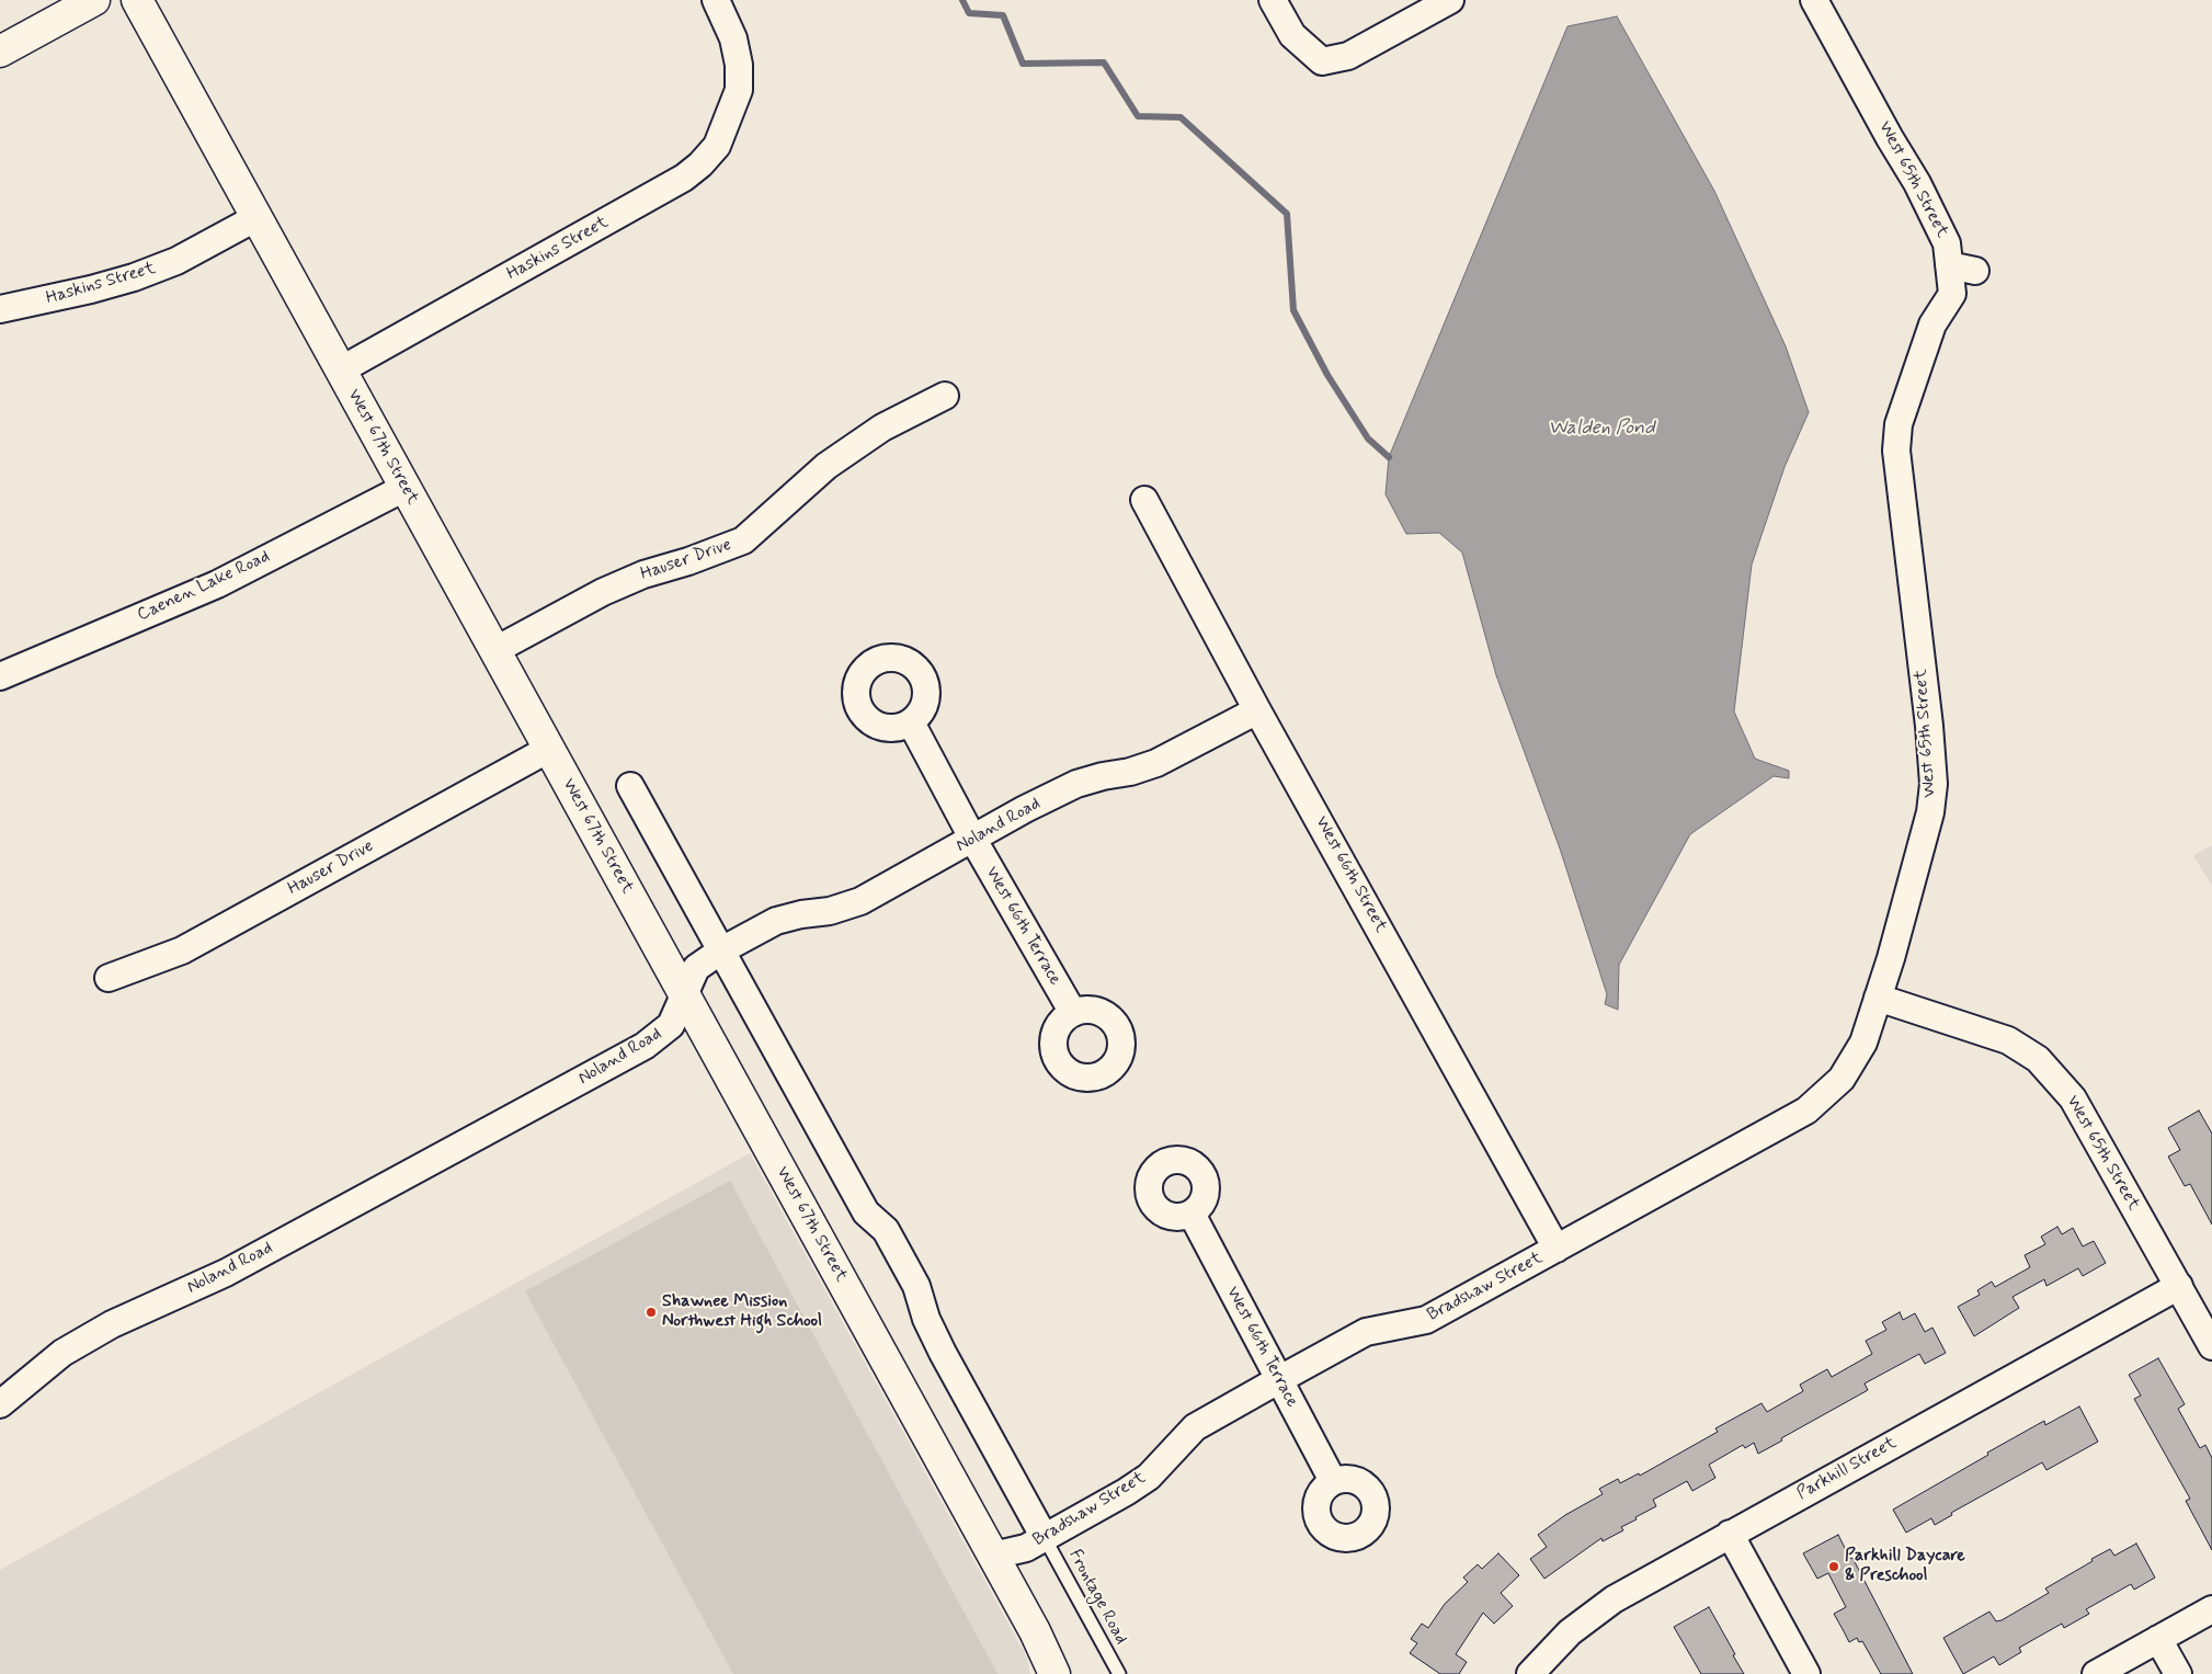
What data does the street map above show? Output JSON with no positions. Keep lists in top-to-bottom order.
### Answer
{
  "streets": {
    "street": [
      "West 65th Street",
      "Haskins Street",
      "West 67th Street",
      "Hauser Drive",
      "Caenen Lake Road",
      "Noland Road",
      "West 66th Street",
      "West 66th Terrace",
      "Bradshaw Street",
      "Parkhill Street"
    ],
    "lane": ["Frontage Road"]
  },
  "crossings": [
    ["West 65th Street", "Bradshaw Street"],
    ["West 65th Street", "Parkhill Street"],
    ["Haskins Street", "West 67th Street"],
    ["West 67th Street", "Hauser Drive"],
    ["West 67th Street", "Caenen Lake Road"],
    ["West 67th Street", "Noland Road"],
    ["West 67th Street", "Bradshaw Street"],
    ["Noland Road", "West 66th Street"],
    ["Noland Road", "West 66th Terrace"],
    ["West 66th Street", "Bradshaw Street"],
    ["West 66th Terrace", "Bradshaw Street"],
    ["Bradshaw Street", "Frontage Road"]
  ],
  "water": ["Walden Pond"],
  "places": ["Shawnee Mission Northwest High School", "Parkhill Daycare & Preschool"]
}
